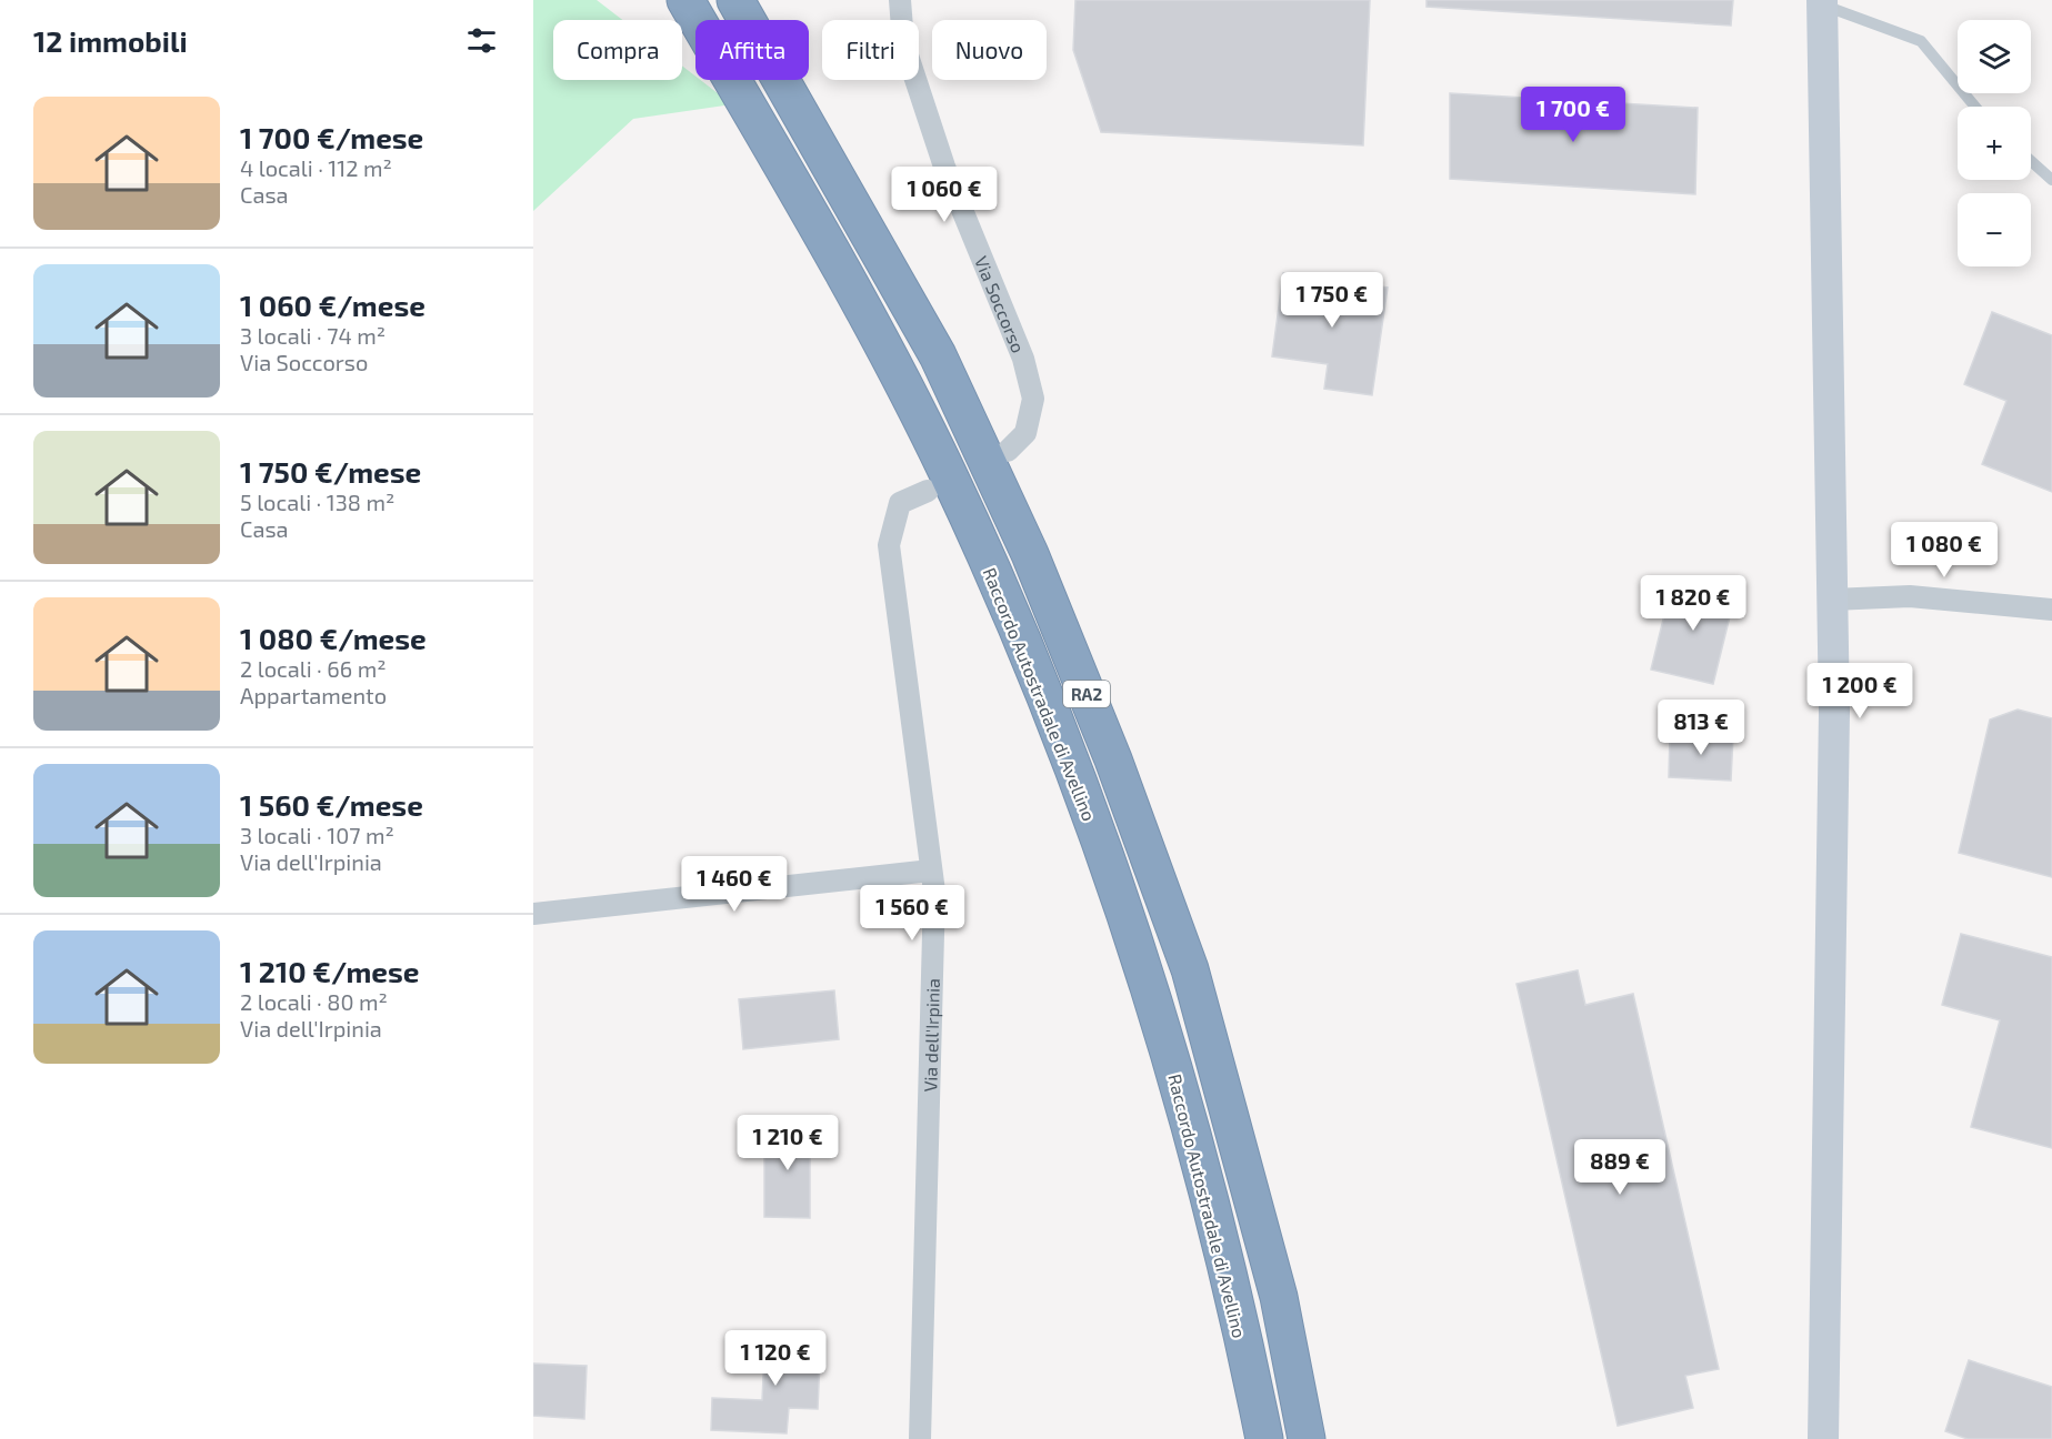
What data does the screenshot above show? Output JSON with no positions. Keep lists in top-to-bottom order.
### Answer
{
  "streets": {
    "highway": ["Raccordo Autostradale di Avellino", "RA2"],
    "street": ["Via Soccorso", "Via dell'Irpinia"]
  },
  "page": {
    "heading": "12 immobili",
    "map_buttons": ["+", "−"],
    "chip": [
      "Compra",
      "Affitta",
      "Filtri",
      "Nuovo"
    ],
    "list": [
      {
        "name": "1 700 €/mese",
        "note": "4 locali · 112 m² · Casa"
      },
      {
        "name": "1 060 €/mese",
        "note": "3 locali · 74 m² · Via Soccorso"
      },
      {
        "name": "1 750 €/mese",
        "note": "5 locali · 138 m² · Casa"
      },
      {
        "name": "1 080 €/mese",
        "note": "2 locali · 66 m² · Appartamento"
      },
      {
        "name": "1 560 €/mese",
        "note": "3 locali · 107 m² · Via dell'Irpinia"
      },
      {
        "name": "1 210 €/mese",
        "note": "2 locali · 80 m² · Via dell'Irpinia"
      }
    ],
    "price": [
      "1 700 €",
      "1 060 €",
      "1 750 €",
      "1 080 €",
      "1 820 €",
      "1 200 €",
      "813 €",
      "1 460 €",
      "1 560 €",
      "1 210 €",
      "889 €",
      "1 120 €"
    ]
  }
}
